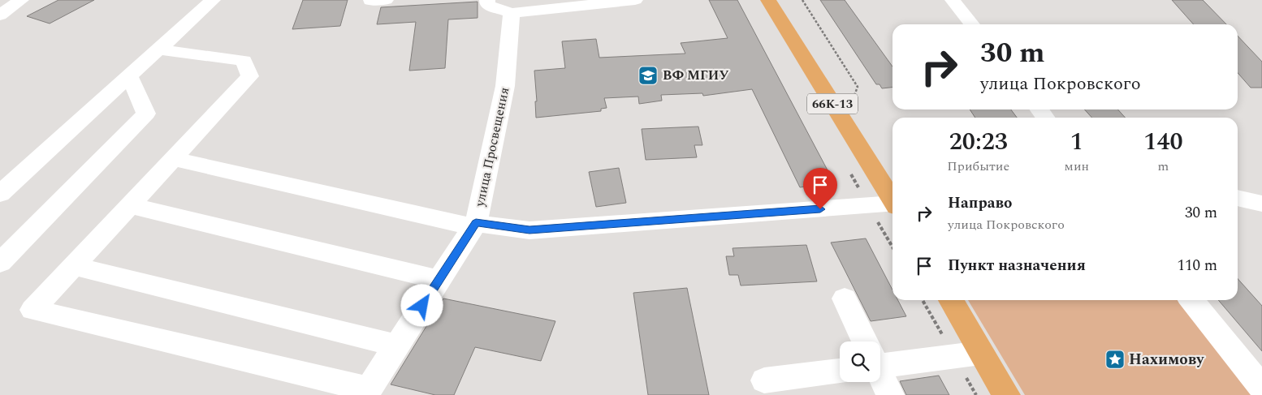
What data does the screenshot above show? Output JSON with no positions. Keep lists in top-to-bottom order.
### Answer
{
  "streets": {
    "main road": ["66К-13"],
    "street": ["улица Просвещения"]
  },
  "places": {
    "school or university": ["ВФ МГИУ"],
    "place": ["Нахимову"]
  },
  "page": {
    "turn": ["30 m", "улица Покровского"],
    "eta": [
      "20:23",
      "Прибытие",
      "1",
      "мин",
      "140",
      "m"
    ],
    "list": [
      {
        "name": "Направо",
        "note": "улица Покровского",
        "value": "30 m"
      },
      {
        "name": "Пункт назначения",
        "value": "110 m"
      }
    ]
  }
}
